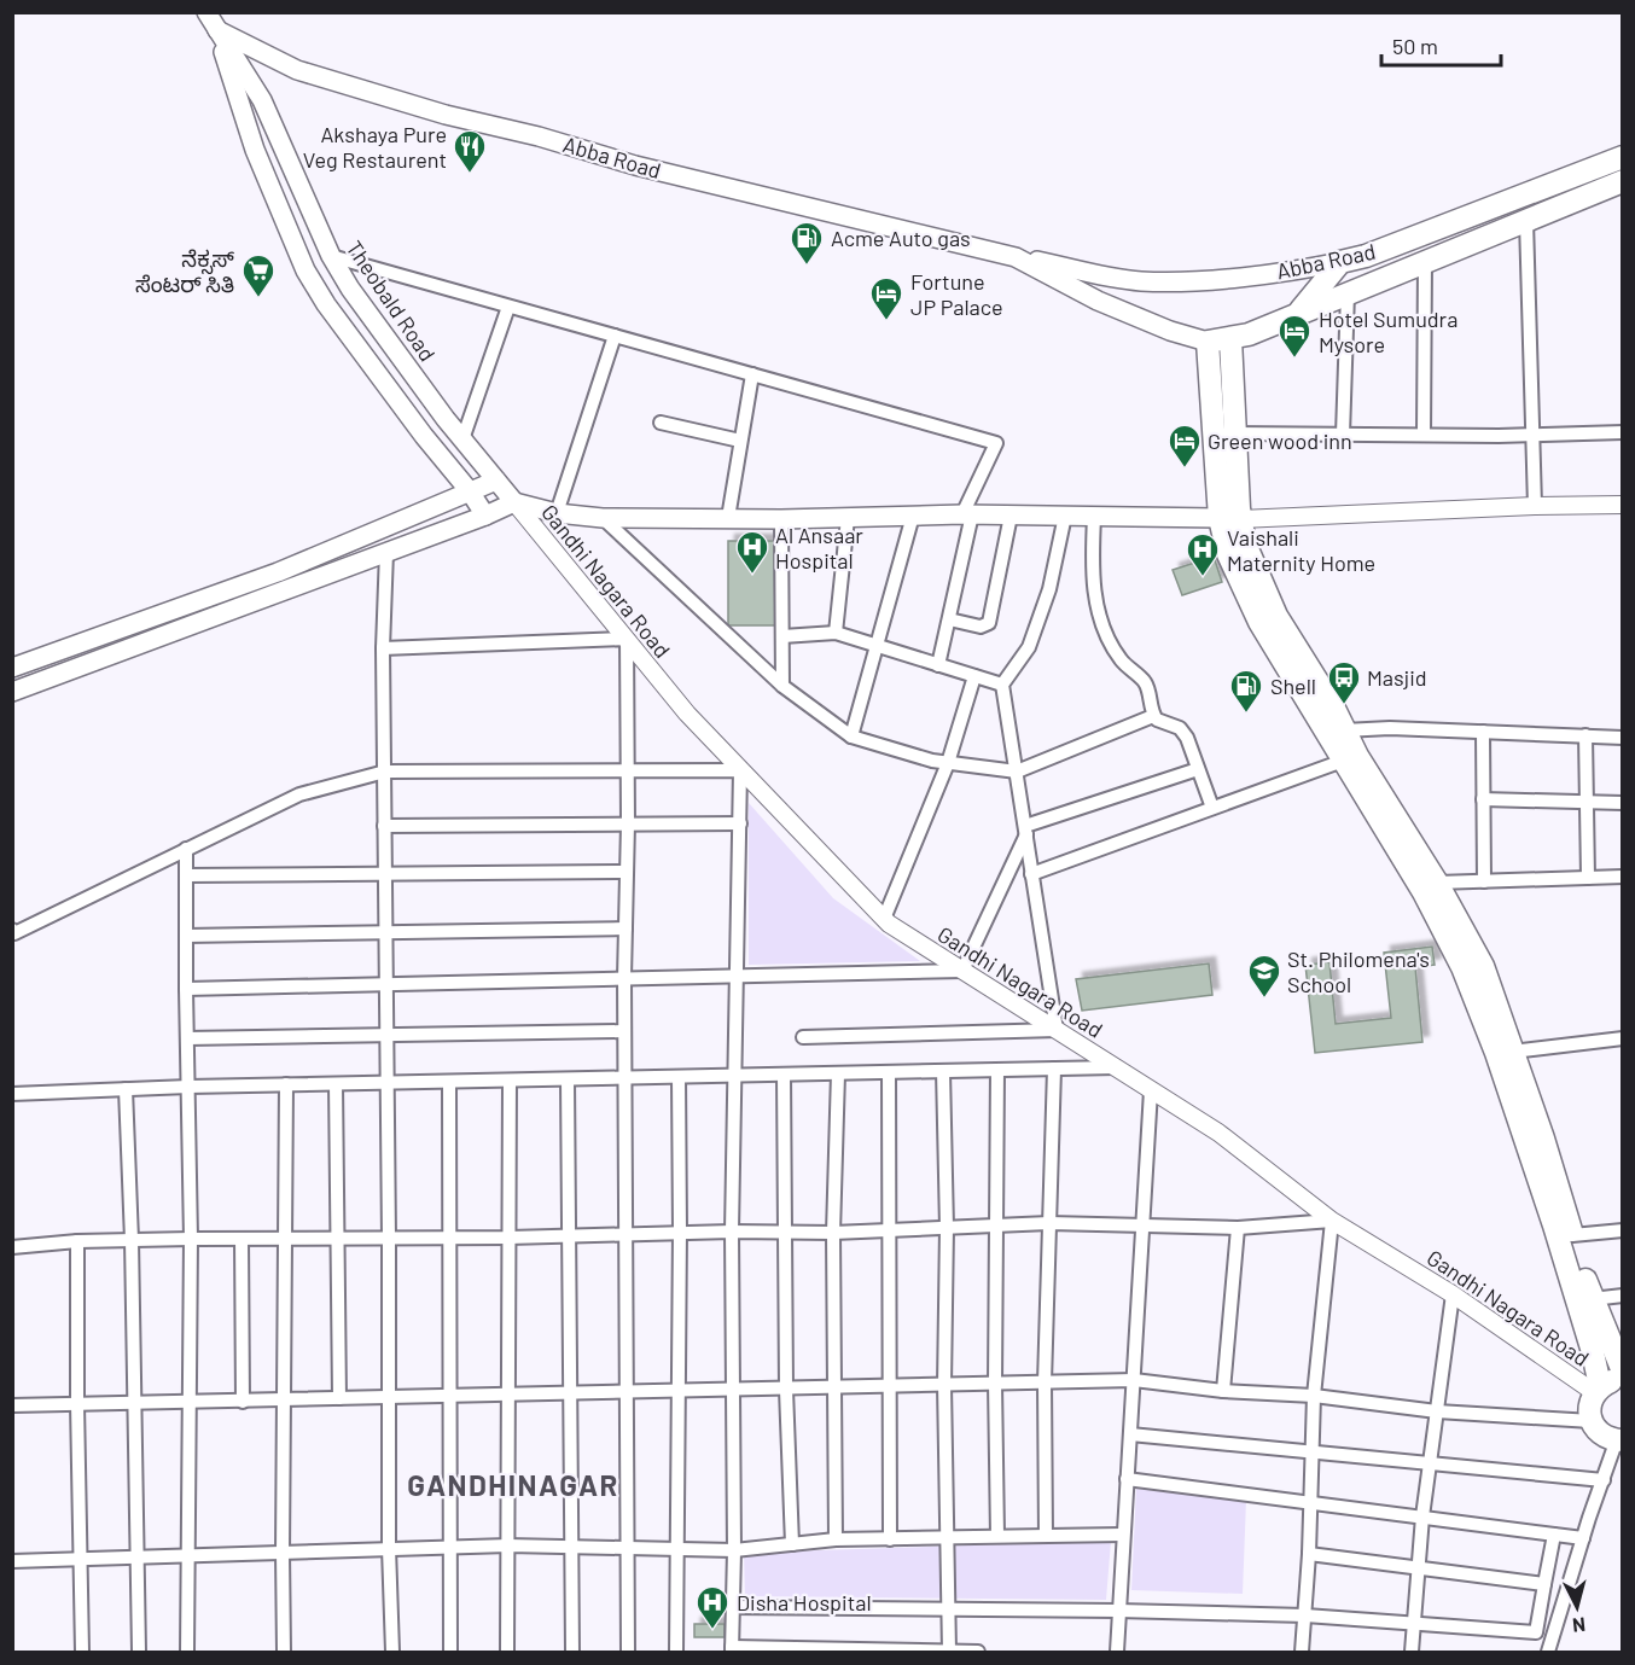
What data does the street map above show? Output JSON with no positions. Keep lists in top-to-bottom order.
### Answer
{
  "streets": {
    "main road": ["Abba Road", "Theobald Road"],
    "street": ["Gandhi Nagara Road"]
  },
  "crossings": [
    ["Abba Road", "Theobald Road"],
    ["Theobald Road", "Gandhi Nagara Road"]
  ],
  "districts": ["GANDHINAGAR"],
  "places": {
    "restaurant": ["Akshaya Pure Veg Restaurent"],
    "fuel station": ["Acme Auto gas", "Shell"],
    "supermarket": ["ನೆಕ್ಸಸ್ ಸೆಂಟರ್ ಸಿತಿ"],
    "hotel": ["Fortune JP Palace", "Hotel Sumudra Mysore", "Green wood inn"],
    "hospital": ["Al Ansaar Hospital", "Vaishali Maternity Home", "Disha Hospital"],
    "bus stop": ["Masjid"],
    "school or university": ["St. Philomena's School"]
  },
  "scale_bar": "50 m",
  "north": "bottom"
}
